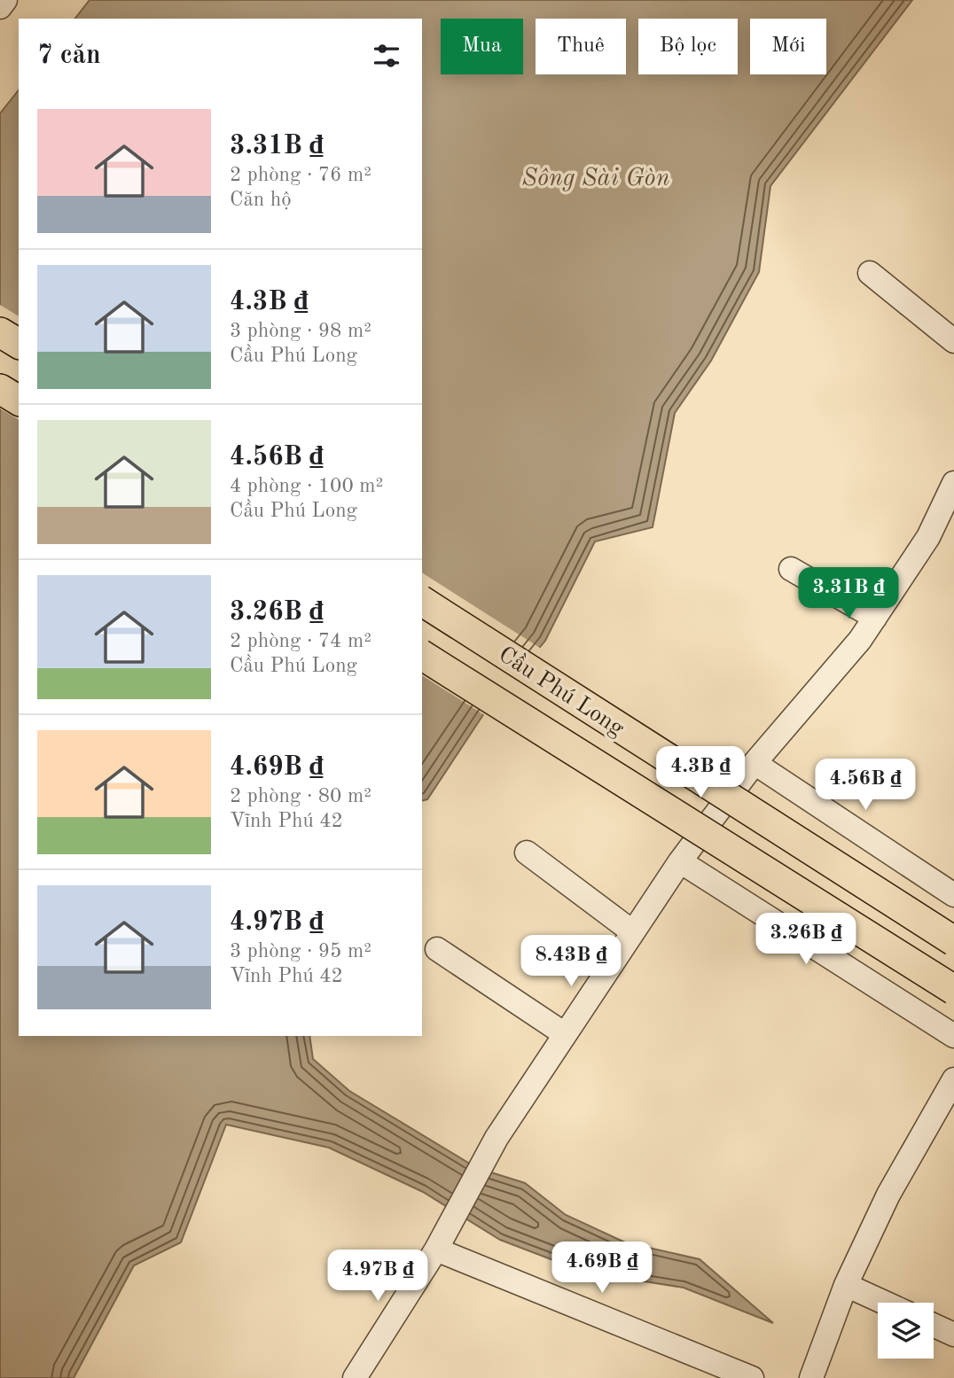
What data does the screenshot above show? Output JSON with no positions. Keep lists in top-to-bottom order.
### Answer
{
  "streets": {
    "main road": ["Cầu Phú Long"]
  },
  "water": ["Sông Sài Gòn"],
  "page": {
    "chip": [
      "Mua",
      "Thuê",
      "Bộ lọc",
      "Mới"
    ],
    "heading": "7 căn",
    "list": [
      {
        "name": "3.31B ₫",
        "note": "2 phòng · 76 m² · Căn hộ"
      },
      {
        "name": "4.3B ₫",
        "note": "3 phòng · 98 m² · Cầu Phú Long"
      },
      {
        "name": "4.56B ₫",
        "note": "4 phòng · 100 m² · Cầu Phú Long"
      },
      {
        "name": "3.26B ₫",
        "note": "2 phòng · 74 m² · Cầu Phú Long"
      },
      {
        "name": "4.69B ₫",
        "note": "2 phòng · 80 m² · Vĩnh Phú 42"
      },
      {
        "name": "4.97B ₫",
        "note": "3 phòng · 95 m² · Vĩnh Phú 42"
      }
    ],
    "price": [
      "3.31B ₫",
      "4.3B ₫",
      "4.56B ₫",
      "3.26B ₫",
      "8.43B ₫",
      "4.69B ₫",
      "4.97B ₫"
    ]
  }
}
